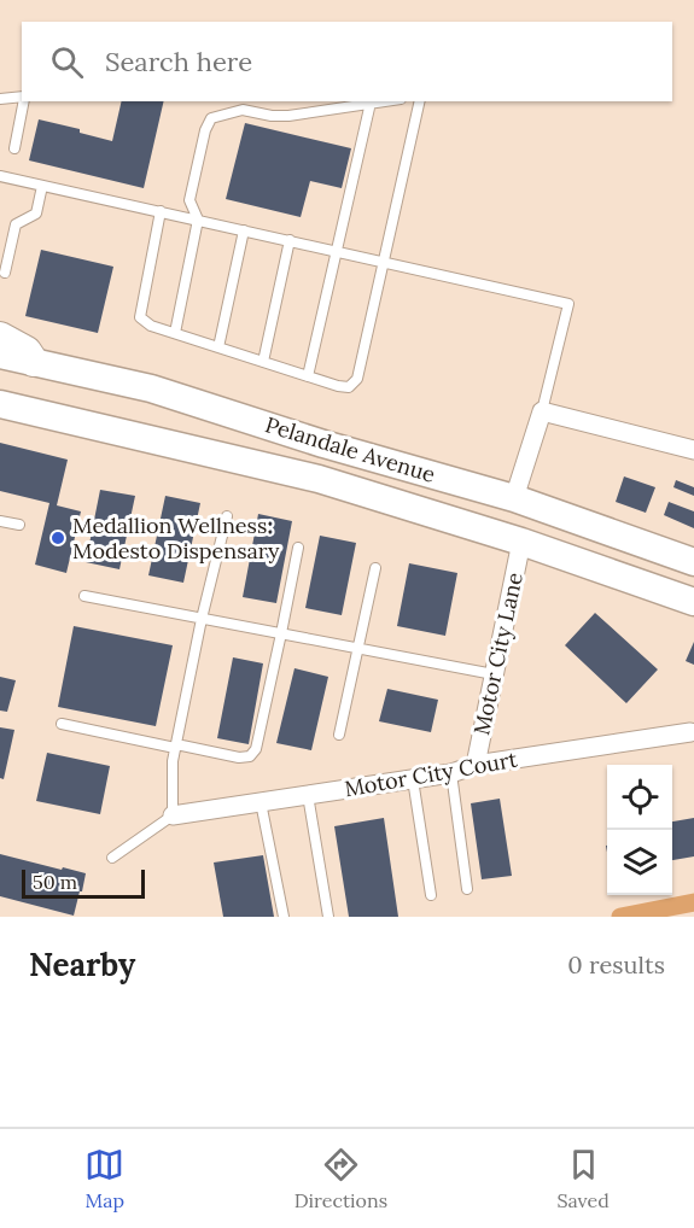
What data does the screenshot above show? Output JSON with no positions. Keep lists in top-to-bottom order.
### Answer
{
  "streets": {
    "main road": ["Pelandale Avenue"],
    "street": ["Motor City Lane", "Motor City Court"]
  },
  "crossings": [
    ["Pelandale Avenue", "Motor City Lane"],
    ["Motor City Lane", "Motor City Court"]
  ],
  "places": ["Medallion Wellness: Modesto Dispensary"],
  "scale_bar": "50 m",
  "page": {
    "search": "Search here",
    "scale": "50 m",
    "heading": ["Nearby", "0 results"],
    "nav": ["Map", "Directions", "Saved"]
  }
}
